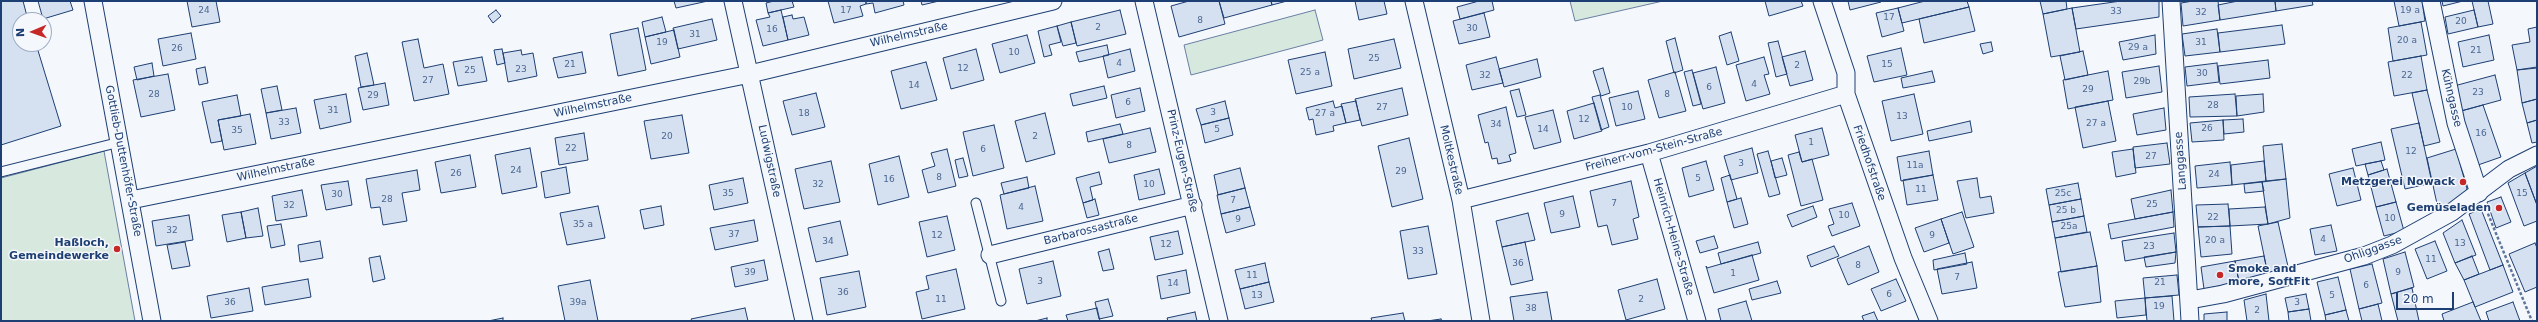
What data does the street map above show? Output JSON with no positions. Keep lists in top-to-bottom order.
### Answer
{
  "streets": {
    "street": [
      "Wilhelmstraße",
      "Kühngasse",
      "Freiherr-vom-Stein-Straße",
      "Moltkestraße",
      "Gottlieb-Duttenhöfer-Straße",
      "Ludwigstraße",
      "Prinz-Eugen-Straße",
      "Langgasse",
      "Friedhofstraße",
      "Barbarossastraße",
      "Heinrich-Heine-Straße",
      "Ohliggasse"
    ]
  },
  "crossings": [
    ["Wilhelmstraße", "Gottlieb-Duttenhöfer-Straße"],
    ["Wilhelmstraße", "Ludwigstraße"],
    ["Kühngasse", "Ohliggasse"],
    ["Freiherr-vom-Stein-Straße", "Moltkestraße"],
    ["Freiherr-vom-Stein-Straße", "Friedhofstraße"],
    ["Freiherr-vom-Stein-Straße", "Heinrich-Heine-Straße"],
    ["Prinz-Eugen-Straße", "Barbarossastraße"],
    ["Langgasse", "Ohliggasse"]
  ],
  "places": [
    "Metzgerei Nowack",
    "Gemüseladen",
    "Haßloch, Gemeindewerke",
    "Smoke and more, SoftFit"
  ],
  "house_numbers": [
    "24",
    "17",
    "19 a",
    "33",
    "32",
    "17",
    "8",
    "20",
    "2",
    "30",
    "16",
    "31",
    "20 a",
    "19",
    "31",
    "29 a",
    "26",
    "21",
    "10",
    "25",
    "4",
    "21",
    "15",
    "2",
    "12",
    "23",
    "25",
    "25 a",
    "30",
    "32",
    "22",
    "27",
    "29b",
    "4",
    "14",
    "6",
    "29",
    "23",
    "28",
    "8",
    "29",
    "6",
    "28",
    "27",
    "10",
    "31",
    "3",
    "18",
    "27 a",
    "13",
    "12",
    "33",
    "27 a",
    "34",
    "26",
    "5",
    "14",
    "35",
    "16",
    "20",
    "2",
    "1",
    "8",
    "22",
    "6",
    "12",
    "27",
    "3",
    "11a",
    "24",
    "29",
    "26",
    "24",
    "8",
    "5",
    "16",
    "32",
    "10",
    "11",
    "35",
    "25c",
    "15",
    "30",
    "28",
    "7",
    "7",
    "25",
    "32",
    "4",
    "25 b",
    "9",
    "10",
    "22",
    "10",
    "9",
    "35 a",
    "25a",
    "32",
    "37",
    "12",
    "9",
    "4",
    "20 a",
    "34",
    "13",
    "12",
    "23",
    "33",
    "11",
    "36",
    "8",
    "39",
    "9",
    "1",
    "11",
    "7",
    "3",
    "21",
    "14",
    "6",
    "36",
    "6",
    "13",
    "5",
    "11",
    "2",
    "36",
    "39a",
    "3",
    "19",
    "38",
    "2"
  ],
  "scale_bar": "20 m",
  "north": "left"
}
